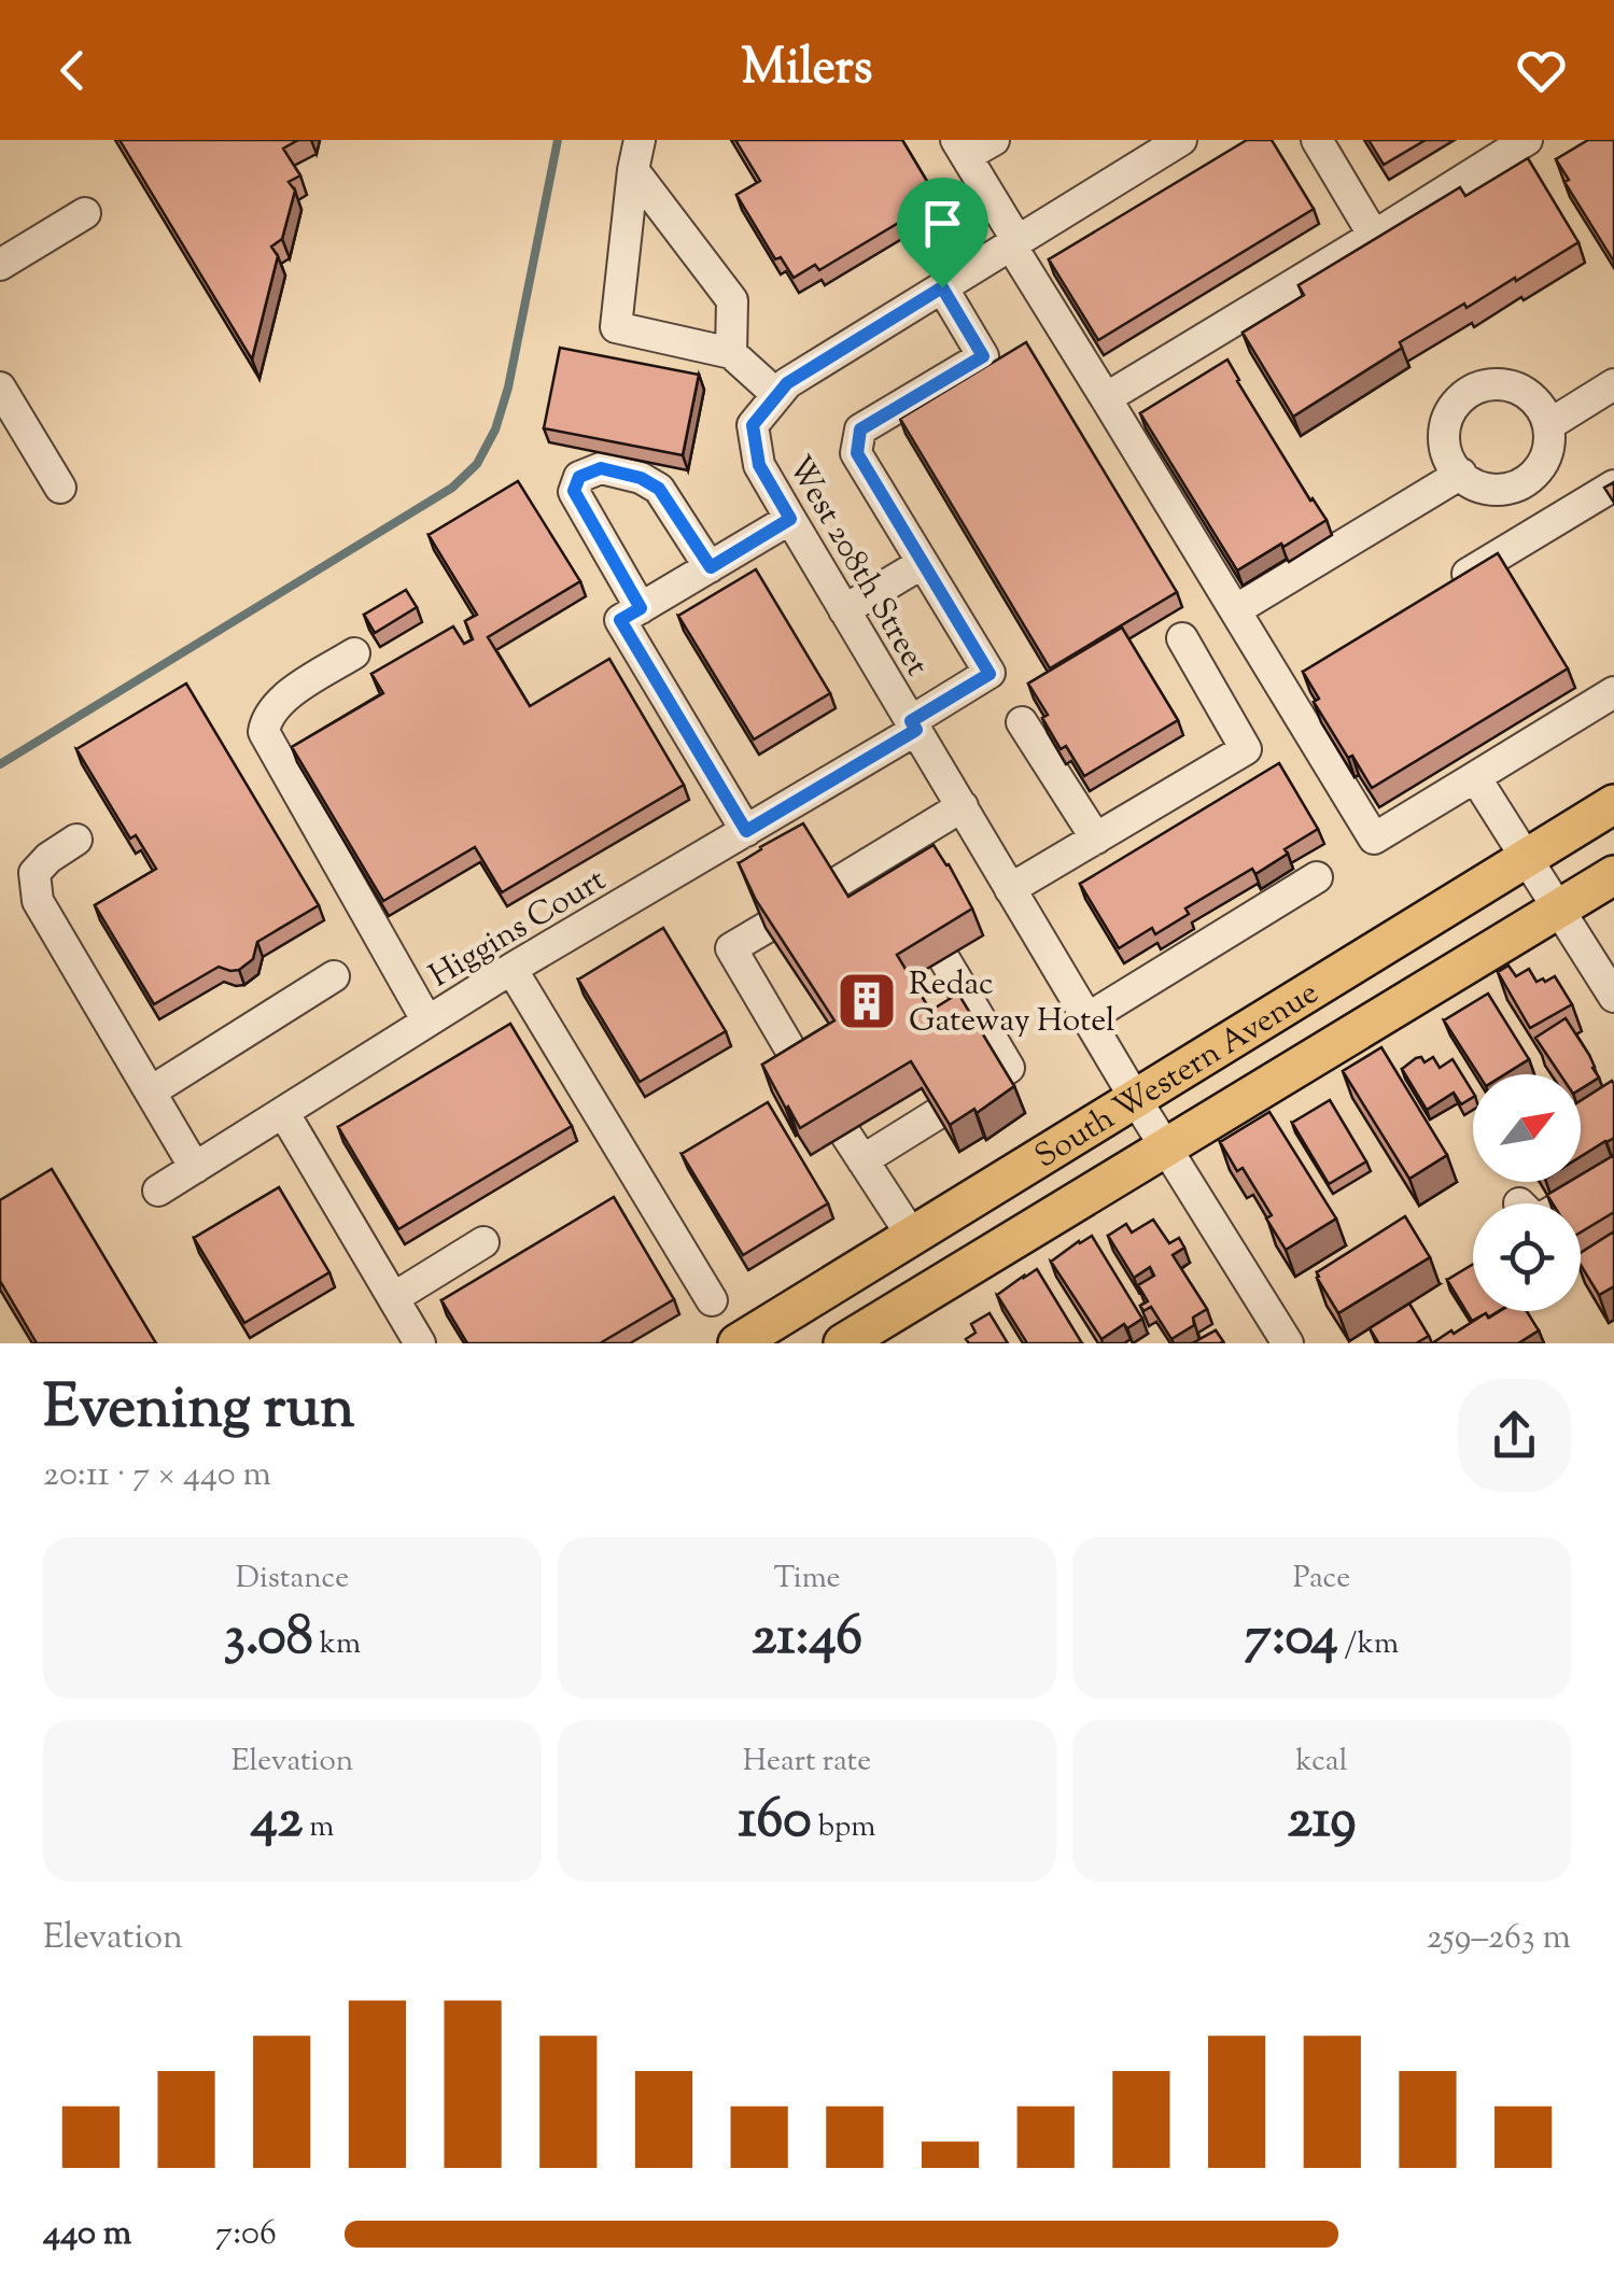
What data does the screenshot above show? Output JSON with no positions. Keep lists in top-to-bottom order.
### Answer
{
  "streets": {
    "main road": ["South Western Avenue"],
    "street": ["West 208th Street", "Higgins Court"]
  },
  "crossings": [
    ["West 208th Street", "Higgins Court"],
    ["West 208th Street", "South Western Avenue"]
  ],
  "places": {
    "building": ["Redac Gateway Hotel"]
  },
  "north": "top right",
  "page": {
    "header": "Milers",
    "heading": ["Evening run", "20:11 · 7 × 440 m"],
    "stats": [
      ["Distance", "3.08 km"],
      ["Time", "21:46"],
      ["Pace", "7:04 /km"],
      ["Elevation", "42 m"],
      ["Heart rate", "160 bpm"],
      ["kcal", "219"]
    ],
    "chart": ["Elevation", "259–263 m"],
    "list": [
      {
        "name": "440 m",
        "note": "7:06"
      }
    ]
  }
}
